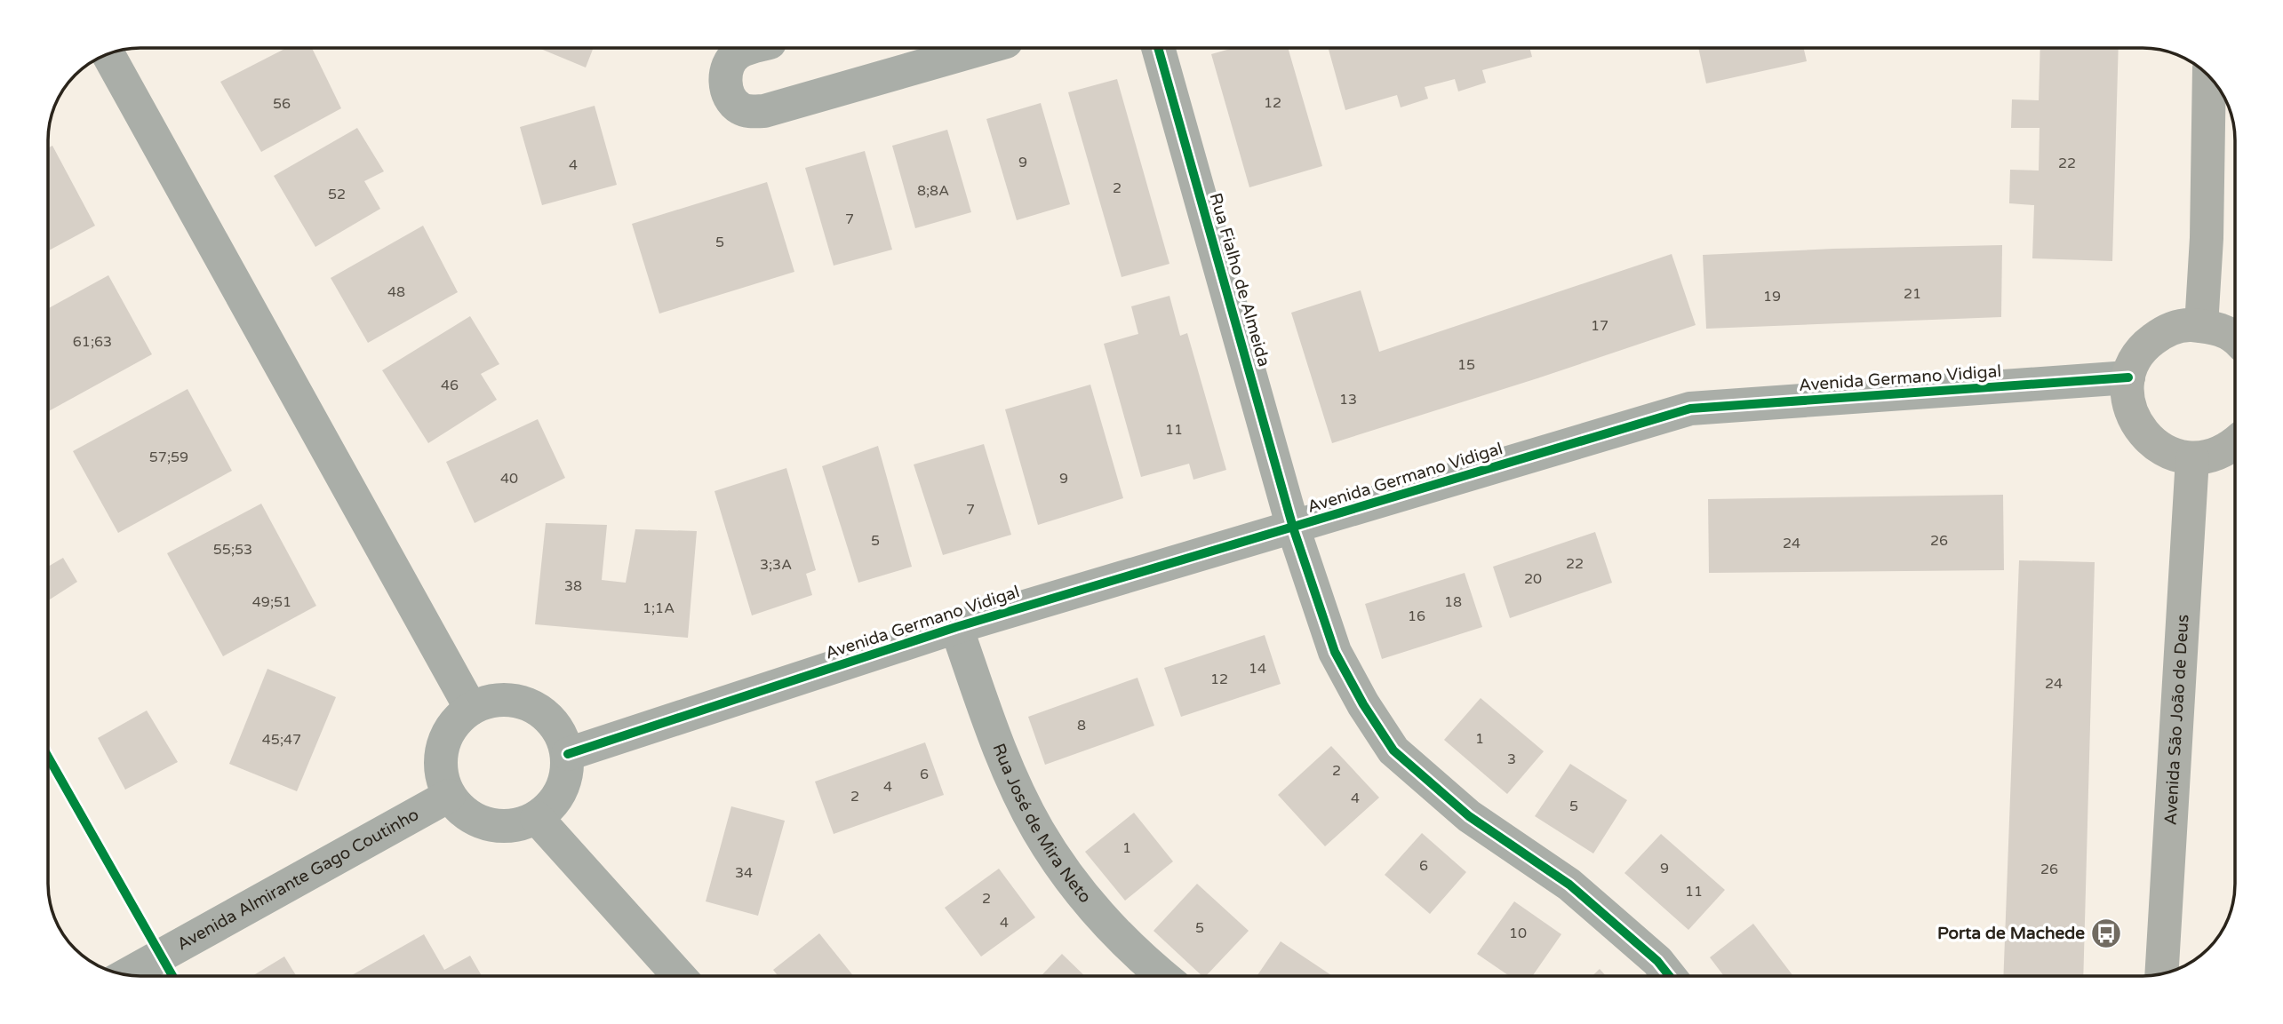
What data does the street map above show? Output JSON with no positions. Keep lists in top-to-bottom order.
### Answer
{
  "streets": {
    "main road": ["Avenida São João de Deus"],
    "street": [
      "Rua Fialho de Almeida",
      "Avenida Germano Vidigal",
      "Rua José de Mira Neto",
      "Avenida Almirante Gago Coutinho"
    ]
  },
  "crossings": [
    ["Rua Fialho de Almeida", "Avenida Germano Vidigal"],
    ["Avenida Germano Vidigal", "Rua José de Mira Neto"],
    ["Avenida Germano Vidigal", "Avenida Almirante Gago Coutinho"]
  ],
  "places": {
    "bus stop": ["Porta de Machede"]
  },
  "house_numbers": [
    "12",
    "56",
    "9",
    "22",
    "4",
    "2",
    "8;8A",
    "52",
    "7",
    "5",
    "48",
    "21",
    "19",
    "17",
    "61;63",
    "15",
    "46",
    "13",
    "11",
    "57;59",
    "40",
    "9",
    "7",
    "5",
    "26",
    "24",
    "55;53",
    "22",
    "3;3A",
    "20",
    "38",
    "49;51",
    "18",
    "1;1A",
    "16",
    "14",
    "12",
    "24",
    "8",
    "1",
    "45;47",
    "3",
    "2",
    "6",
    "4",
    "2",
    "4",
    "5",
    "1",
    "6",
    "9",
    "26",
    "34",
    "11",
    "2",
    "4",
    "5",
    "10"
  ]
}
